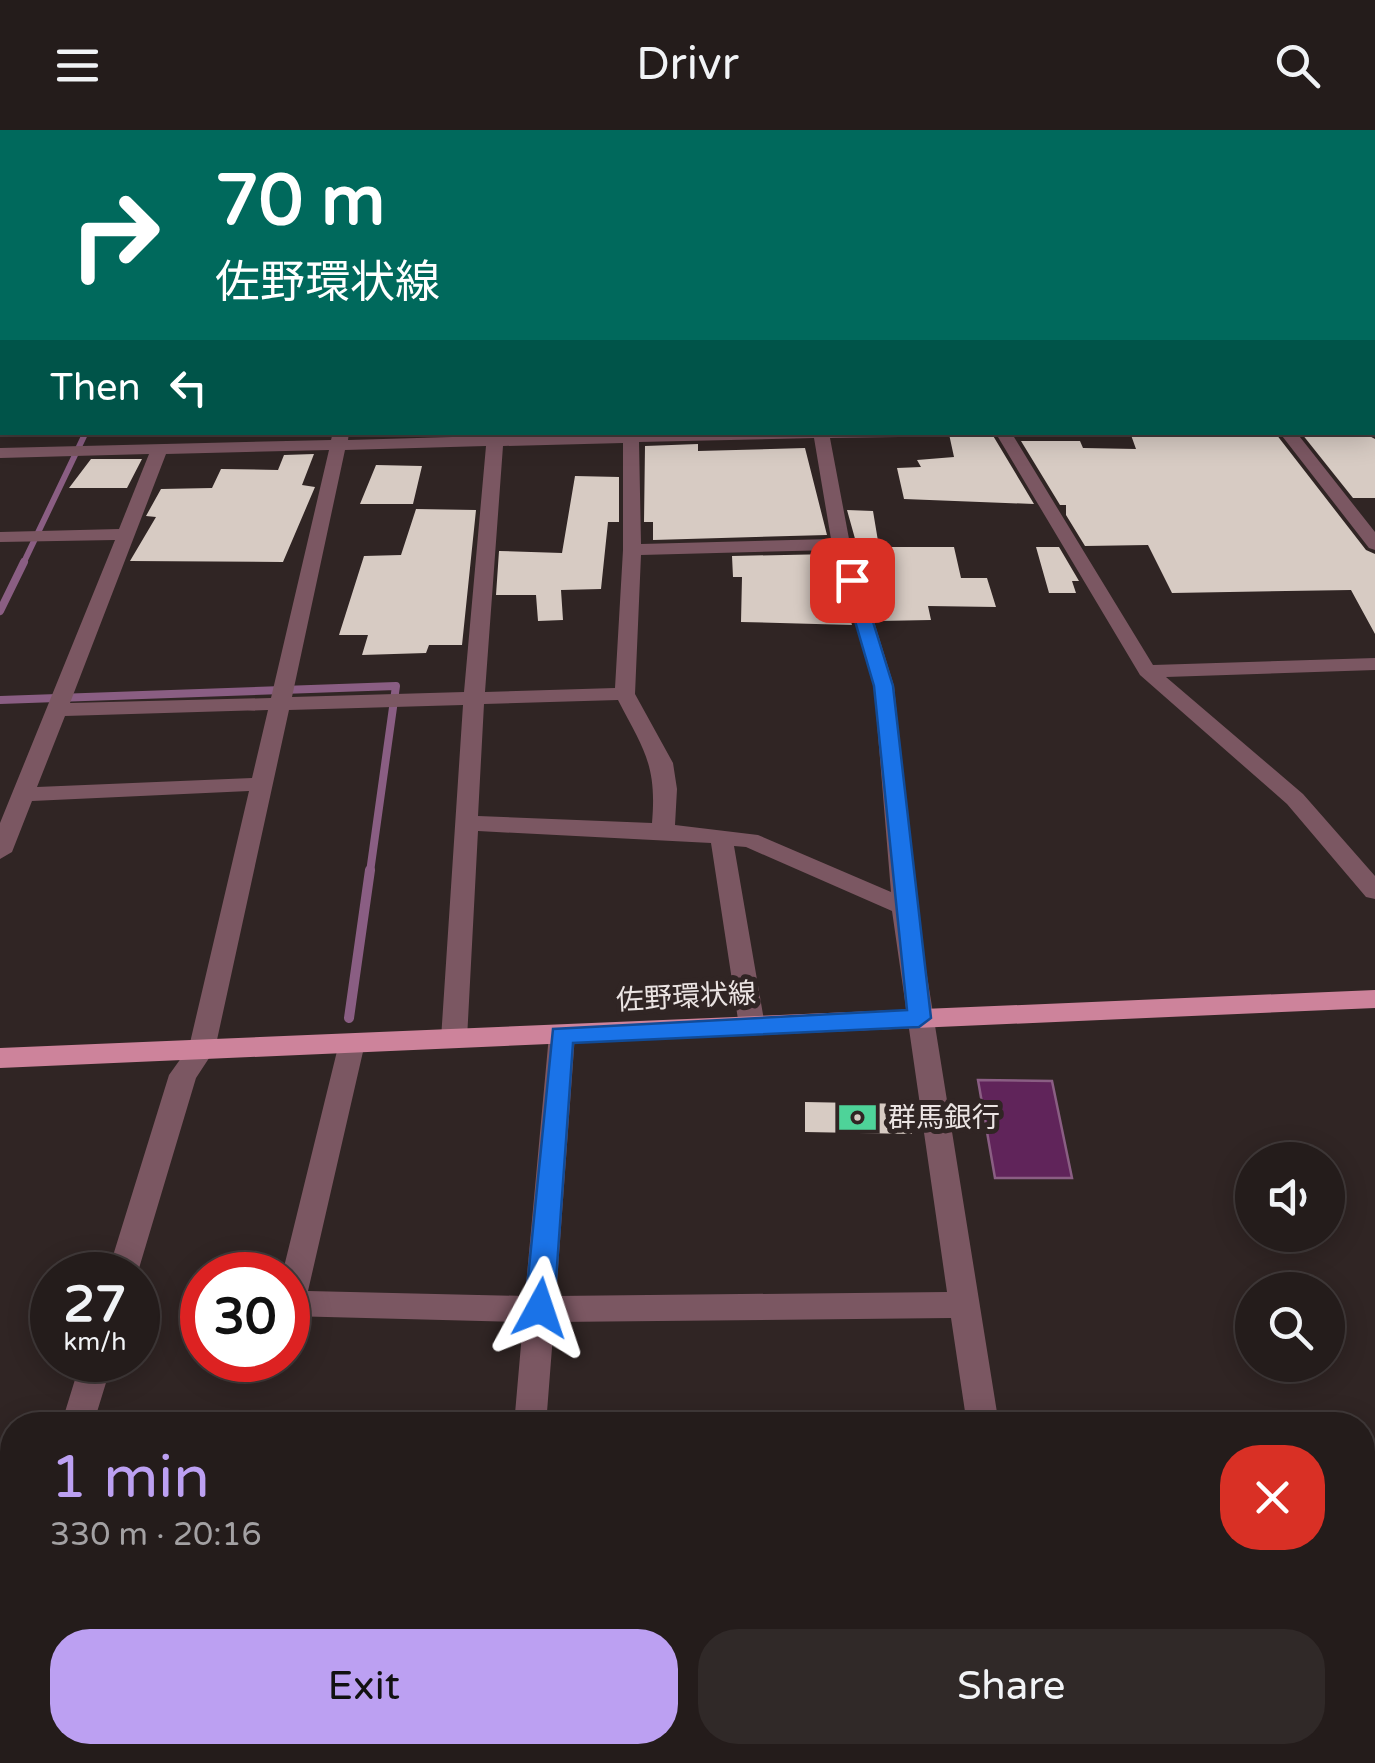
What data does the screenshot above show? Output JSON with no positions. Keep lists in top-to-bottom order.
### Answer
{
  "streets": {
    "main road": ["佐野環状線"]
  },
  "places": {
    "bank": ["群馬銀行"]
  },
  "page": {
    "header": "Drivr",
    "turn": ["70 m", "佐野環状線"],
    "then": "Then",
    "speed": "27 km/h",
    "limit": "30",
    "heading": ["1 min", "330 m · 20:16"],
    "buttons": ["Exit", "Share"]
  }
}
